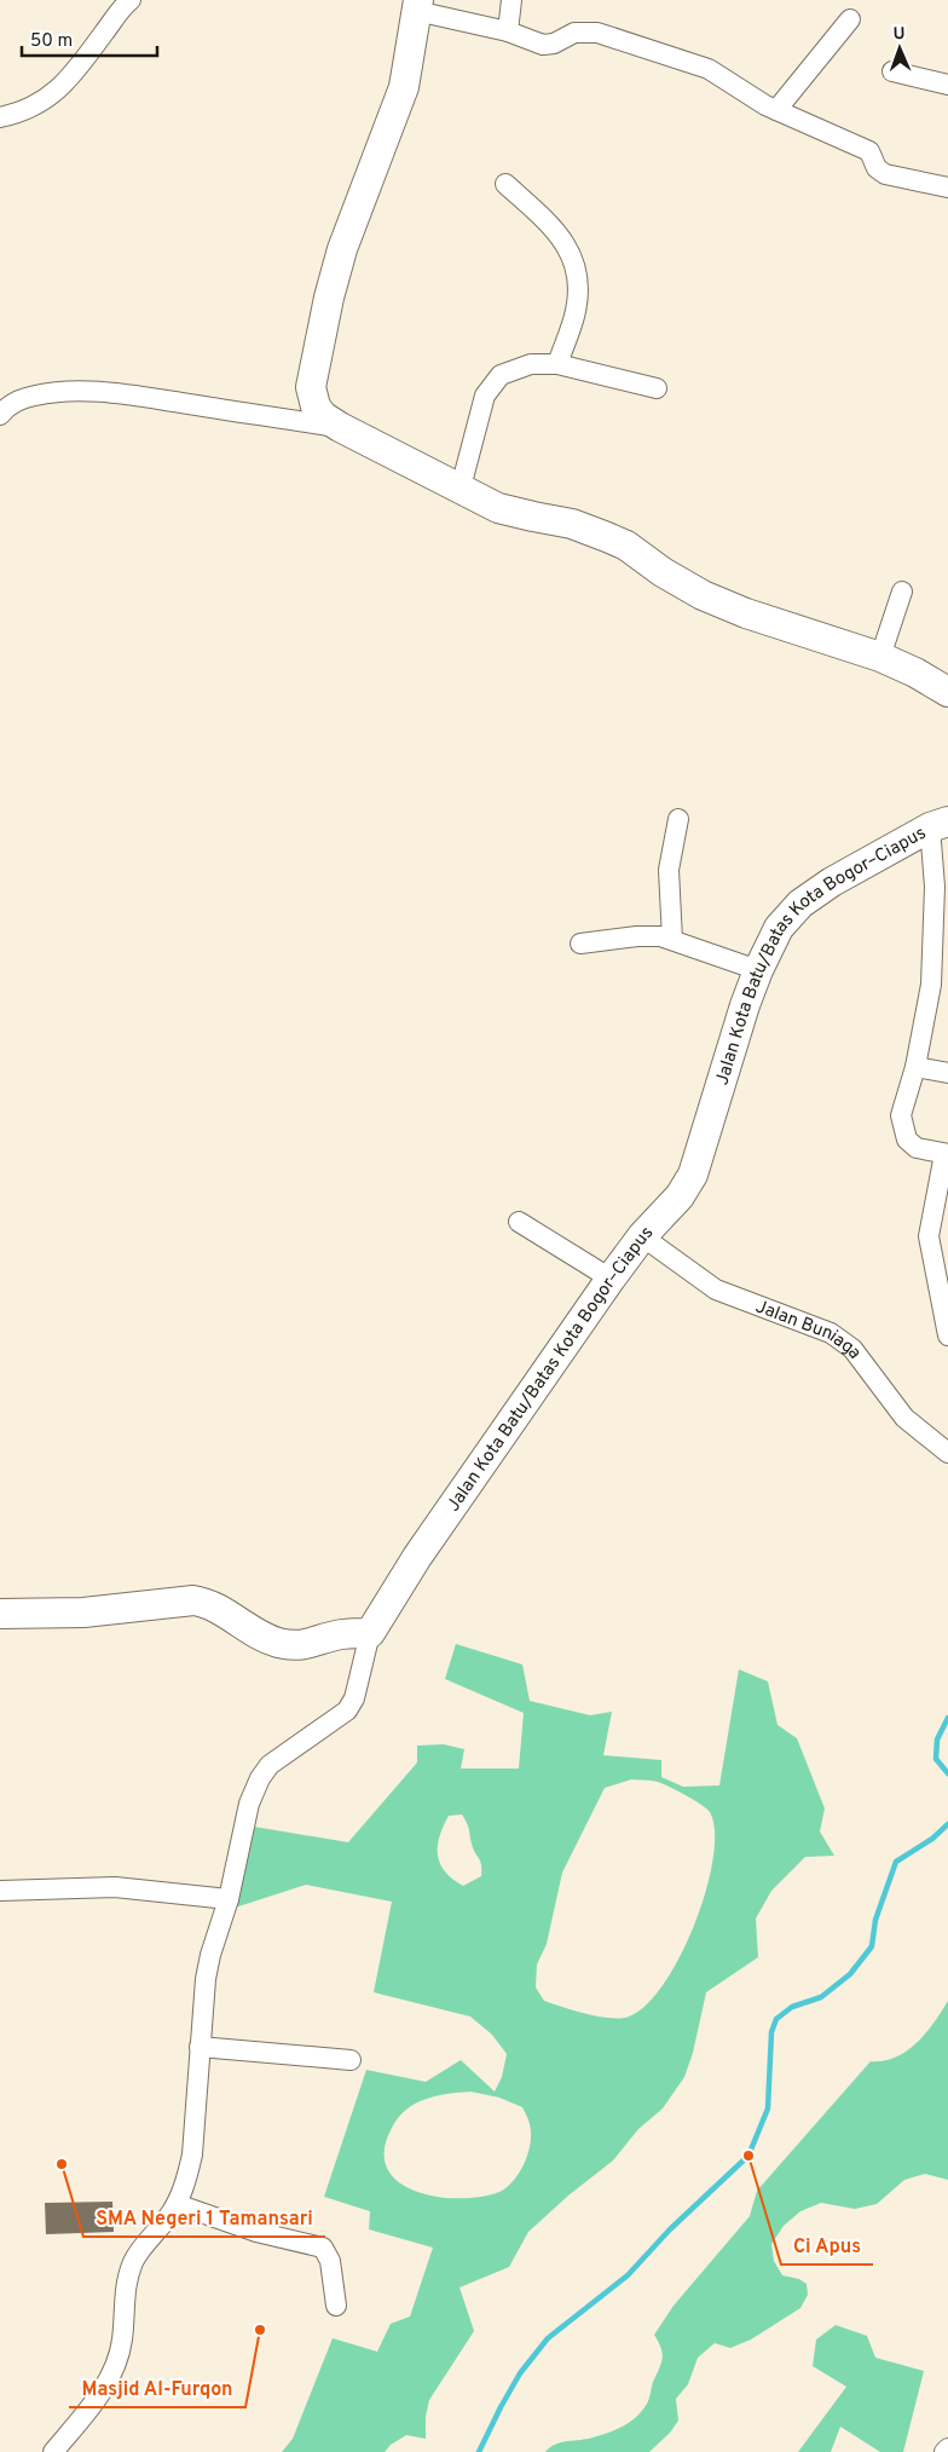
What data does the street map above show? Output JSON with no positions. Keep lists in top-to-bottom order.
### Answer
{
  "streets": {
    "main road": ["Jalan Kota Batu/Batas Kota Bogor–Ciapus"],
    "street": ["Jalan Buniaga"]
  },
  "crossings": [
    ["Jalan Kota Batu/Batas Kota Bogor–Ciapus", "Jalan Buniaga"]
  ],
  "places": ["Ci Apus", "SMA Negeri 1 Tamansari", "Masjid Al-Furqon"],
  "scale_bar": "50 m",
  "north": "top"
}
